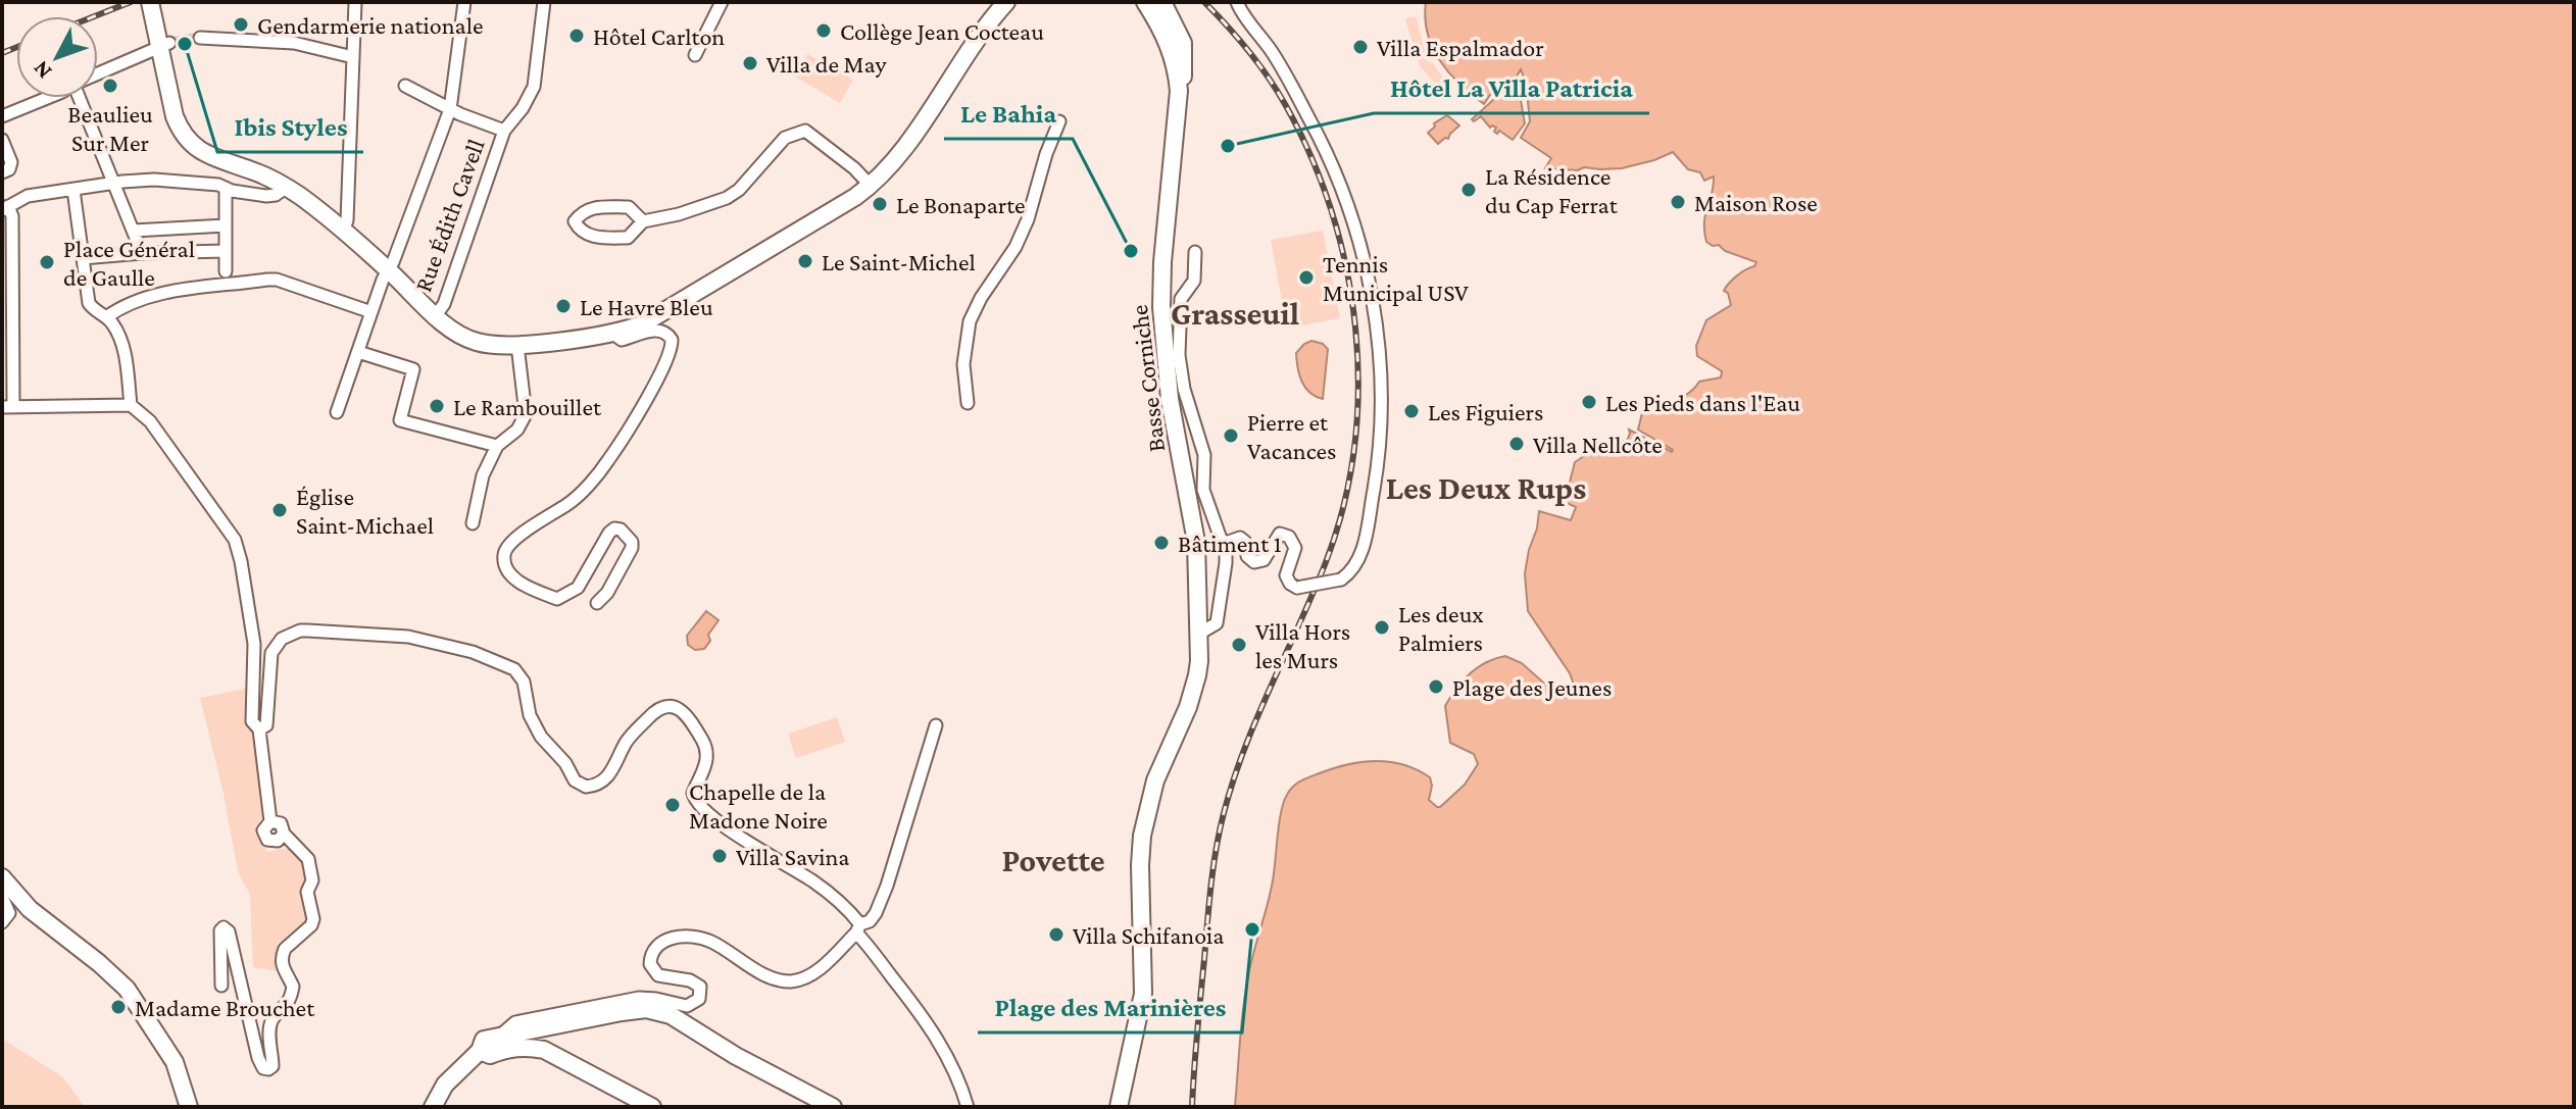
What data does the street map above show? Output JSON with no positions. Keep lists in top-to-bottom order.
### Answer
{
  "streets": {
    "main road": ["Basse Corniche"],
    "street": ["Rue Édith Cavell"]
  },
  "districts": ["Grasseuil", "Les Deux Rups", "Povette"],
  "places": [
    "Gendarmerie nationale",
    "Collège Jean Cocteau",
    "Hôtel Carlton",
    "Ibis Styles",
    "Villa Espalmador",
    "Villa de May",
    "Beaulieu Sur Mer",
    "Hôtel La Villa Patricia",
    "La Résidence du Cap Ferrat",
    "Maison Rose",
    "Le Bonaparte",
    "Le Bahia",
    "Le Saint-Michel",
    "Place Général de Gaulle",
    "Tennis Municipal USV",
    "Le Havre Bleu",
    "Les Pieds dans l'Eau",
    "Le Rambouillet",
    "Les Figuiers",
    "Pierre et Vacances",
    "Villa Nellcôte",
    "Église Saint-Michael",
    "Bâtiment 1",
    "Les deux Palmiers",
    "Villa Hors les Murs",
    "Plage des Jeunes",
    "Chapelle de la Madone Noire",
    "Villa Savina",
    "Plage des Marinières",
    "Villa Schifanoia",
    "Madame Brouchet"
  ],
  "north": "bottom left"
}
